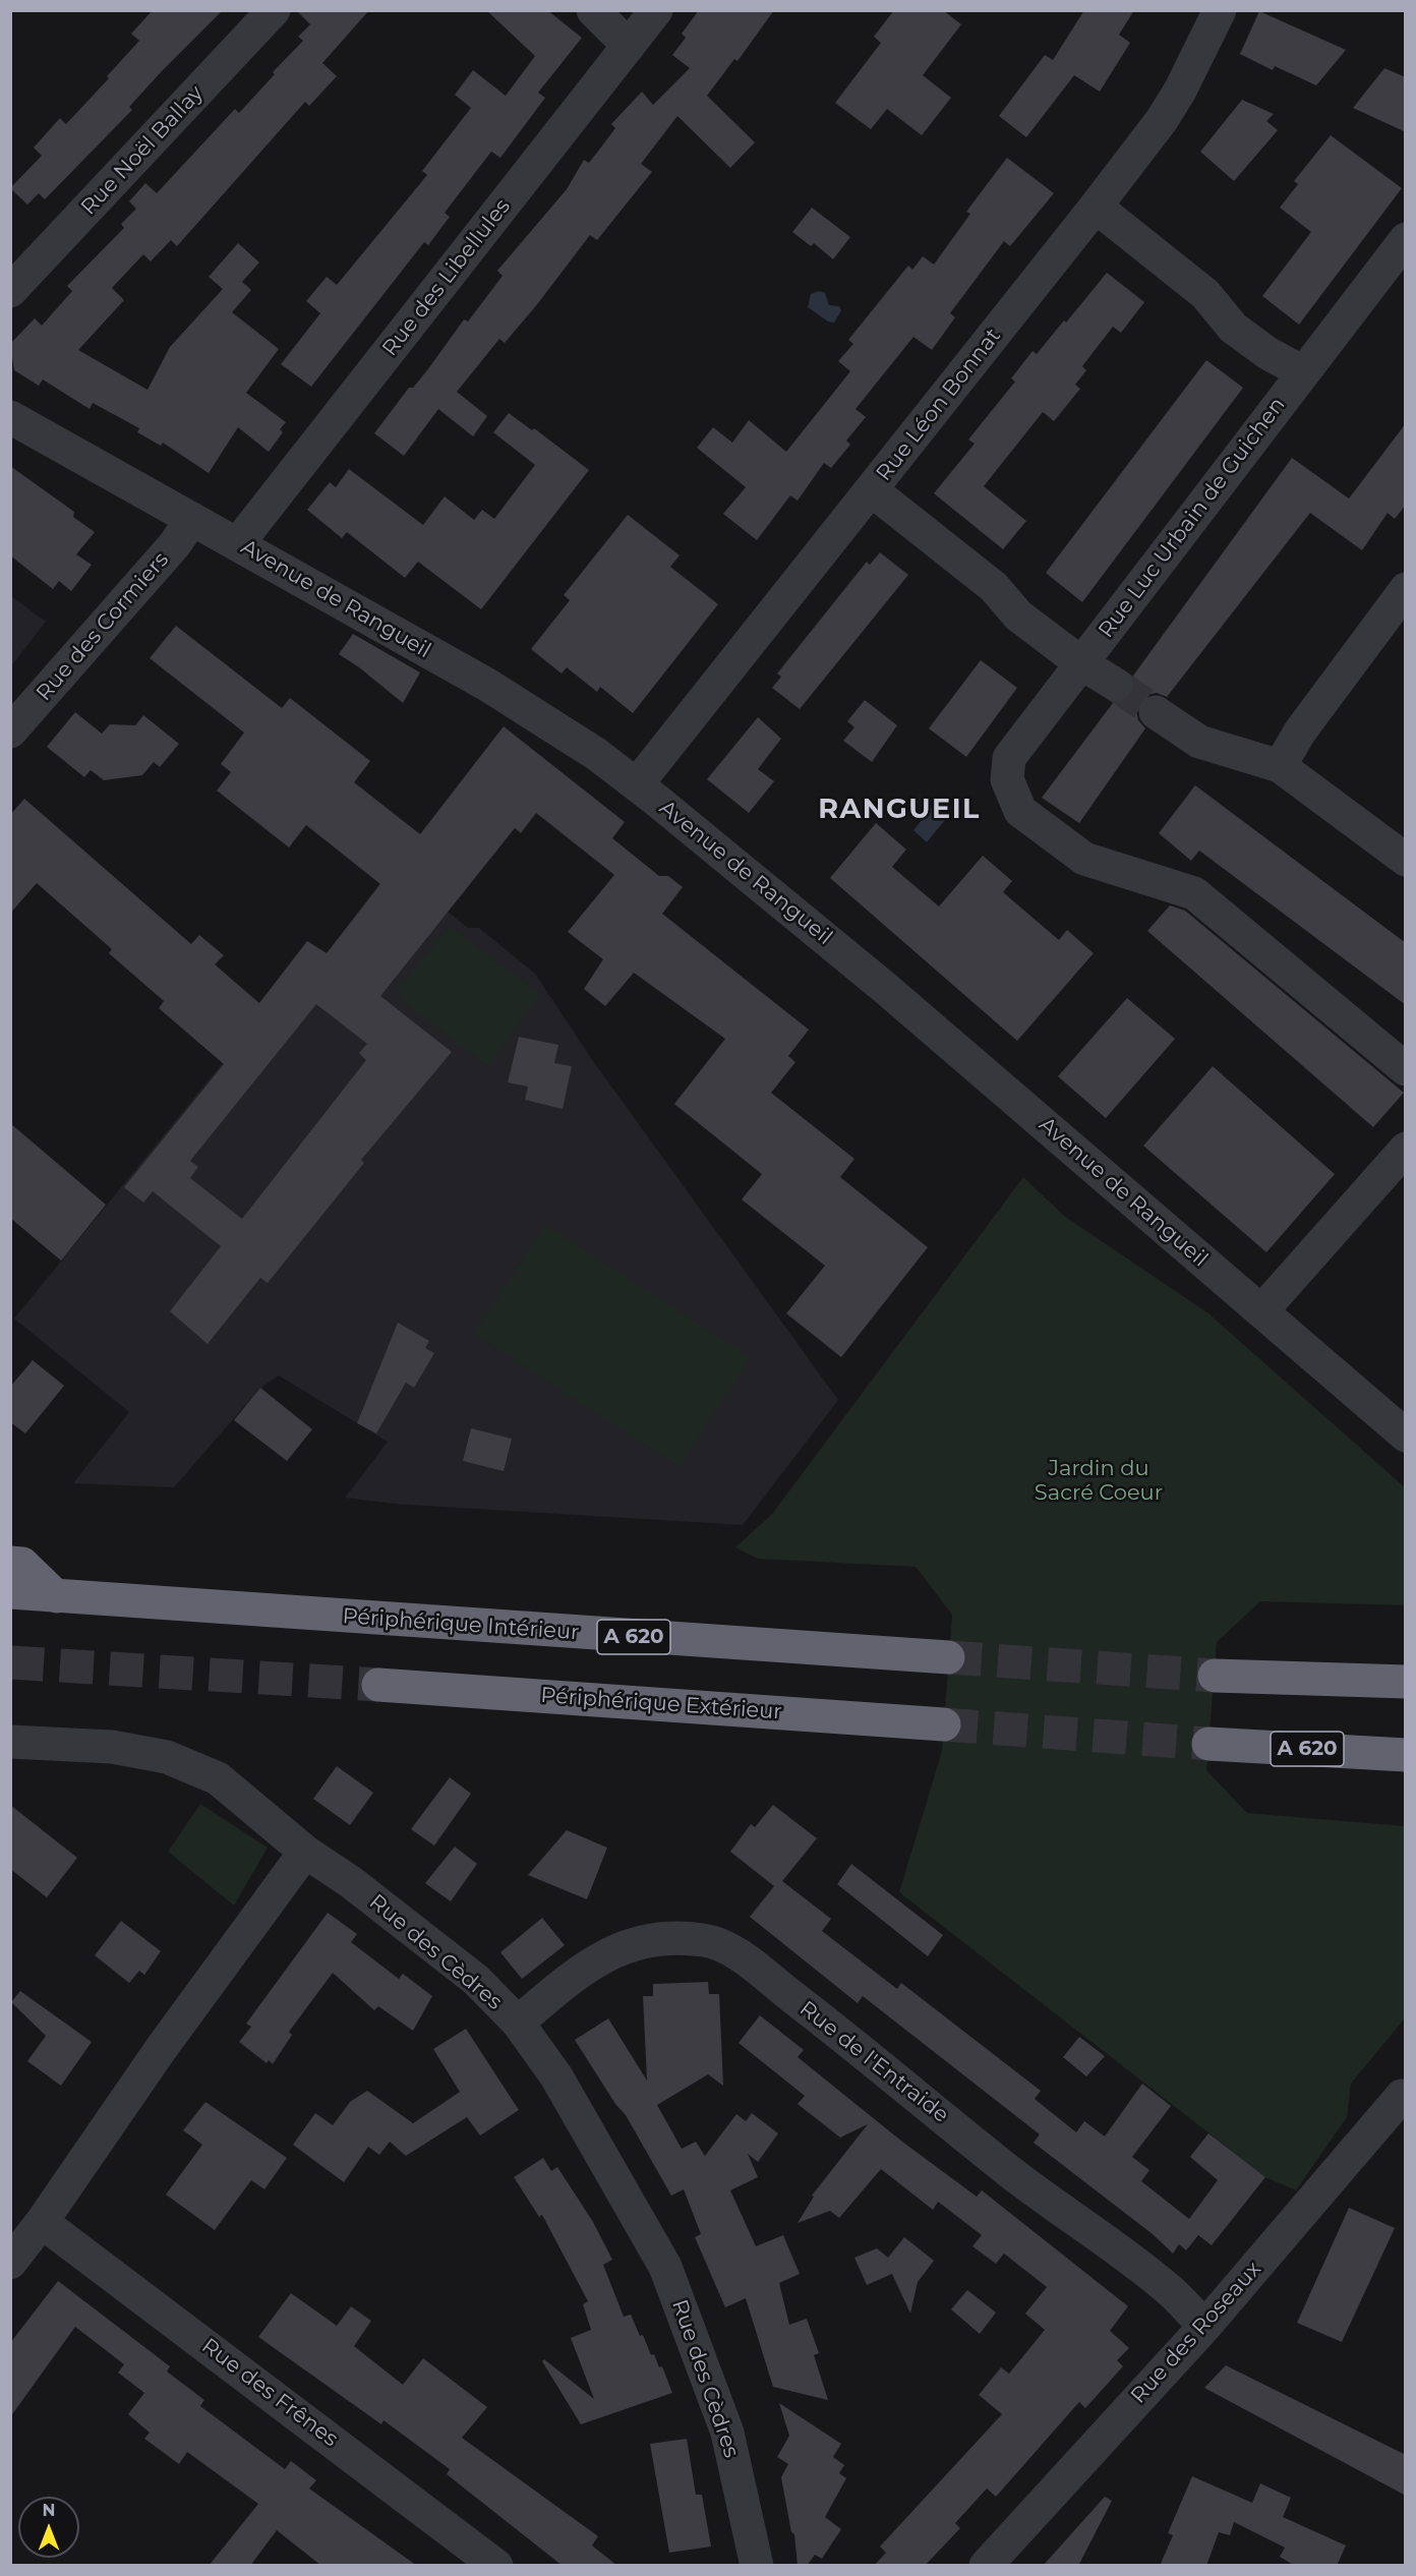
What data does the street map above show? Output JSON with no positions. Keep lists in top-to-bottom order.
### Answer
{
  "streets": {
    "highway": ["Périphérique Intérieur", "A 620", "Périphérique Extérieur"],
    "street": [
      "Rue Noël Ballay",
      "Rue des Libellules",
      "Rue Léon Bonnat",
      "Rue Luc Urbain de Guichen",
      "Avenue de Rangueil",
      "Rue des Cormiers",
      "Rue des Cèdres",
      "Rue de l'Entraide",
      "Rue des Roseaux",
      "Rue des Frênes"
    ]
  },
  "crossings": [
    ["Rue des Libellules", "Avenue de Rangueil"],
    ["Rue Léon Bonnat", "Avenue de Rangueil"],
    ["Avenue de Rangueil", "Rue des Cormiers"],
    ["Rue des Cèdres", "Rue de l'Entraide"],
    ["Rue de l'Entraide", "Rue des Roseaux"]
  ],
  "districts": ["RANGUEIL"],
  "parks": ["Jardin du Sacré Coeur"],
  "north": "top"
}
